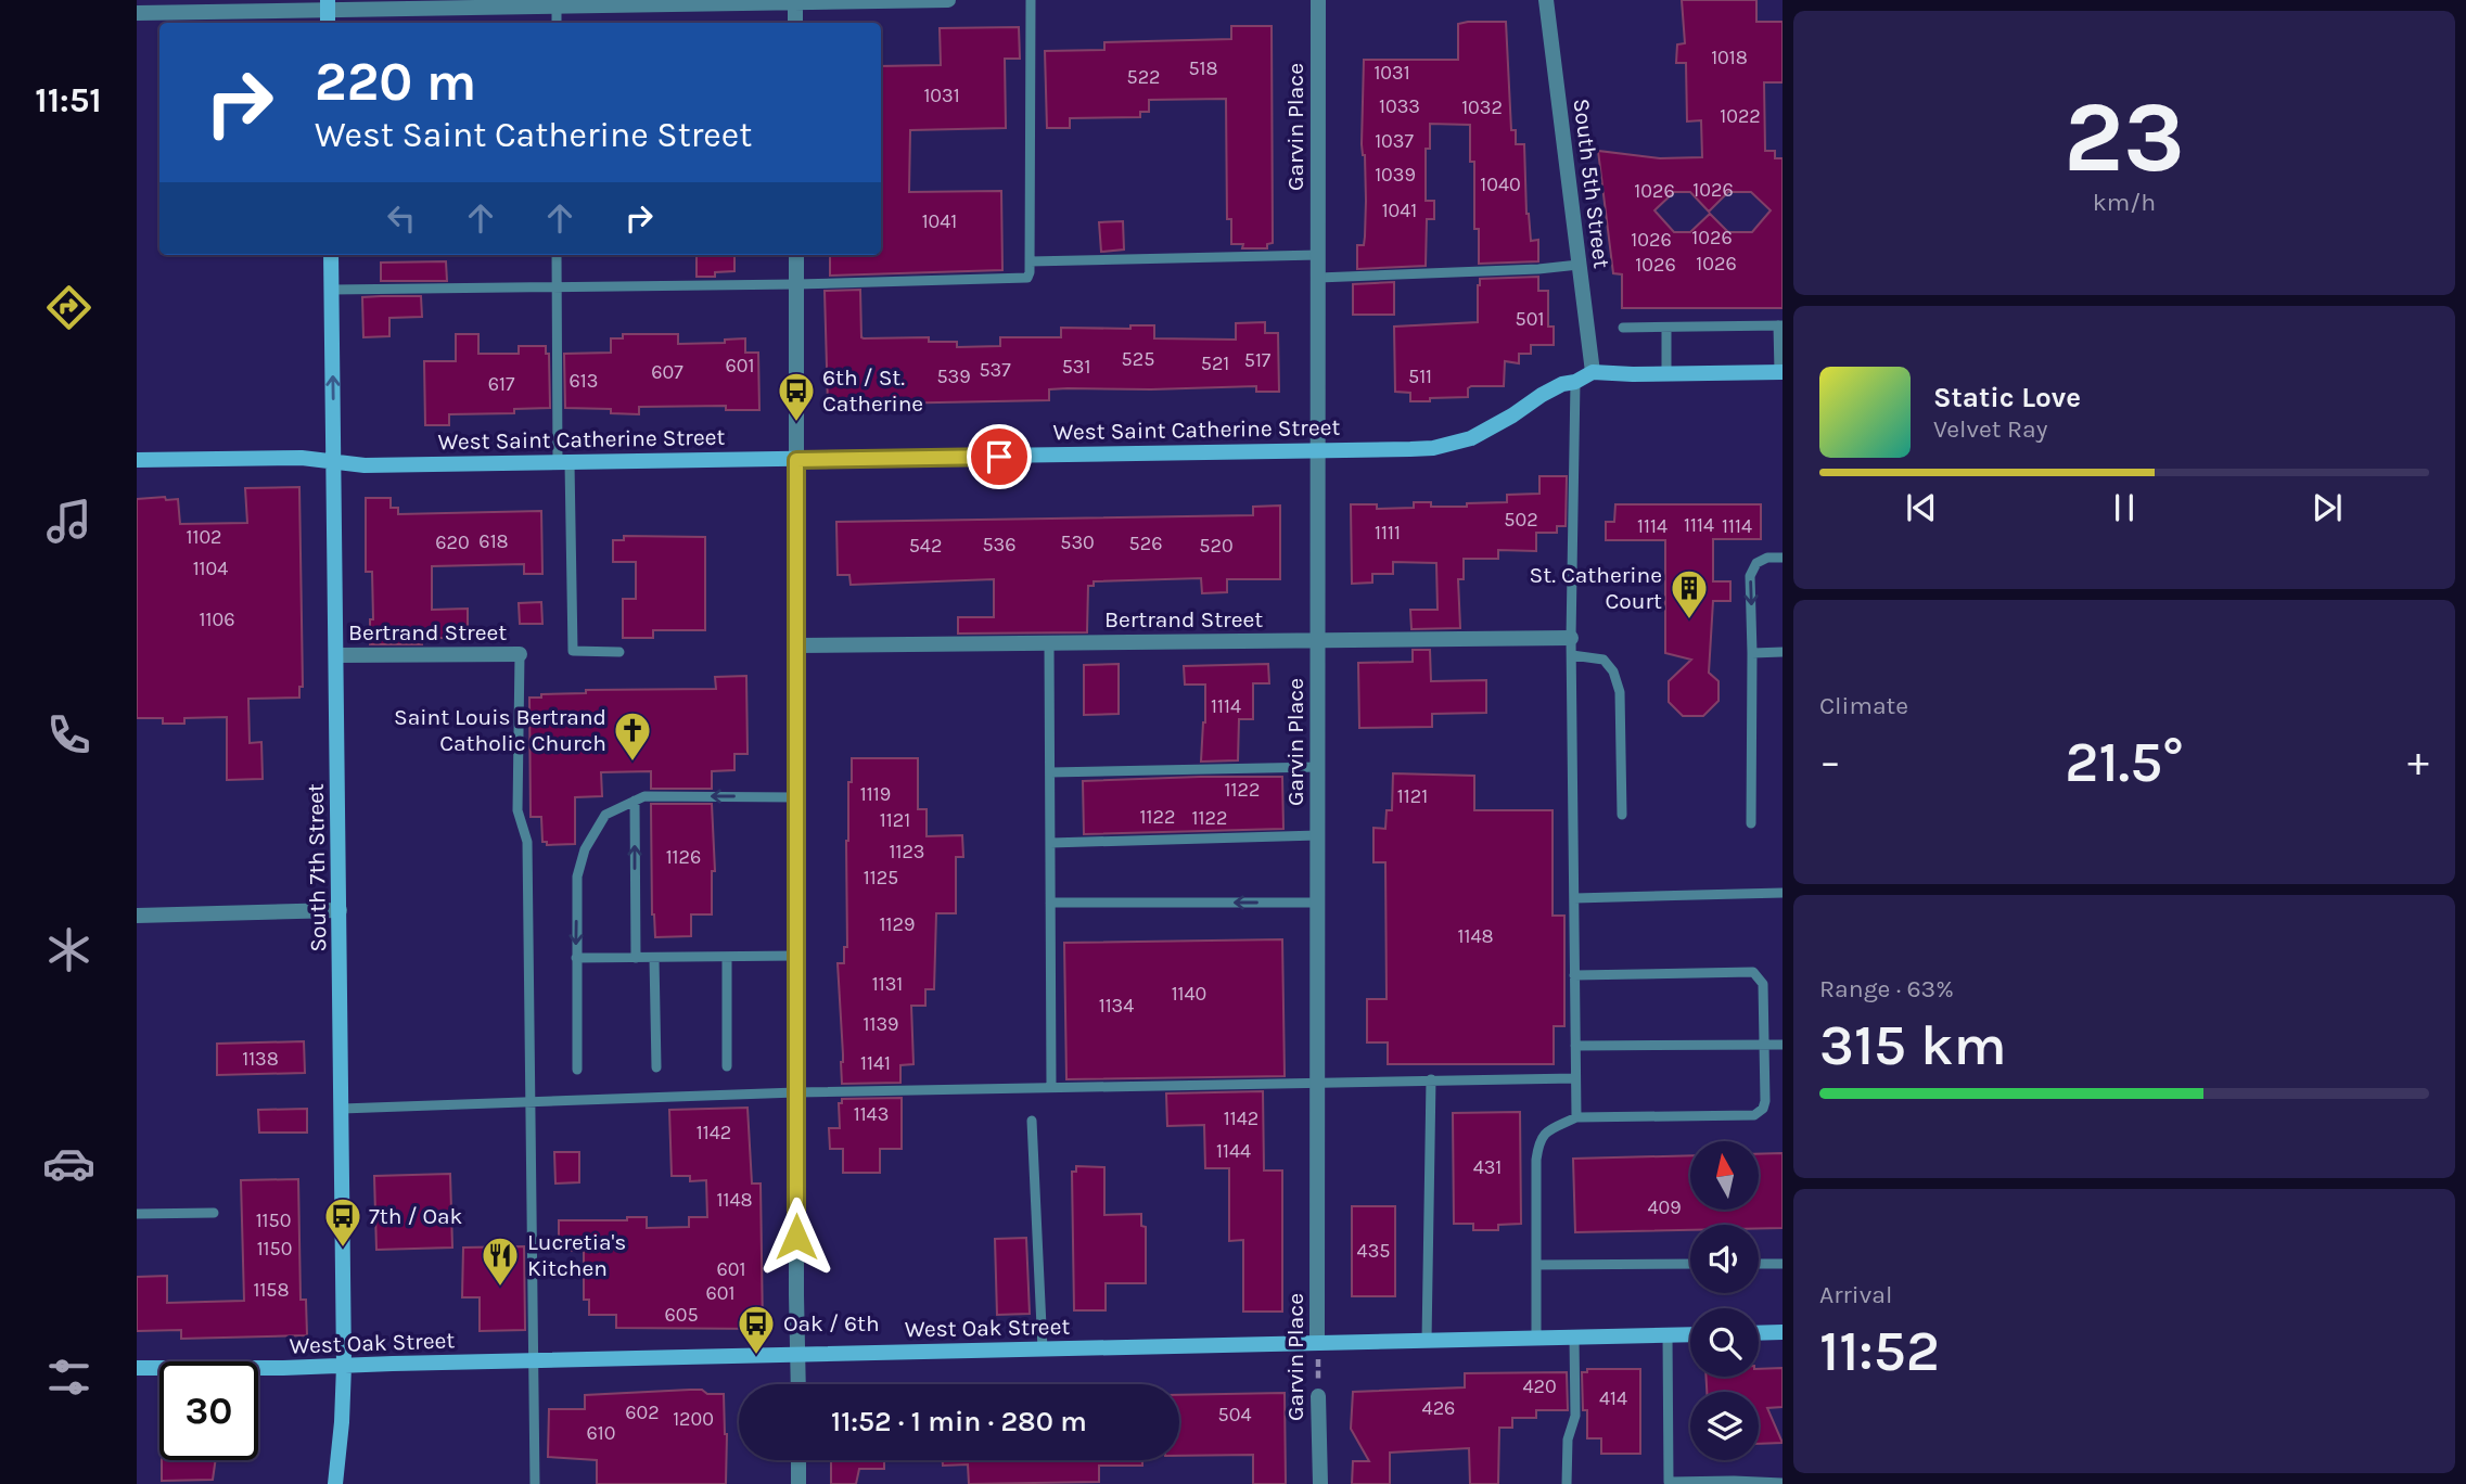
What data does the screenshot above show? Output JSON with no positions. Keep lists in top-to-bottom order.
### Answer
{
  "streets": {
    "street": [
      "Garvin Place",
      "South 5th Street",
      "West Saint Catherine Street",
      "Bertrand Street",
      "South 7th Street",
      "West Oak Street"
    ]
  },
  "crossings": [
    ["Garvin Place", "West Saint Catherine Street"],
    ["Garvin Place", "Bertrand Street"],
    ["Garvin Place", "West Oak Street"],
    ["South 5th Street", "West Saint Catherine Street"],
    ["West Saint Catherine Street", "South 7th Street"],
    ["Bertrand Street", "South 7th Street"],
    ["South 7th Street", "West Oak Street"]
  ],
  "places": {
    "bus stop": ["6th / St. Catherine", "7th / Oak", "Oak / 6th"],
    "building": ["St. Catherine Court"],
    "church": ["Saint Louis Bertrand Catholic Church"],
    "restaurant": ["Lucretia's Kitchen"]
  },
  "house_numbers": [
    "1018",
    "518",
    "1031",
    "522",
    "1031",
    "1033",
    "1032",
    "1022",
    "1037",
    "1039",
    "1040",
    "1026",
    "1026",
    "1041",
    "1041",
    "1026",
    "1026",
    "1026",
    "1026",
    "501",
    "525",
    "517",
    "521",
    "601",
    "531",
    "537",
    "607",
    "539",
    "511",
    "613",
    "617",
    "502",
    "1114",
    "1114",
    "1114",
    "1111",
    "1102",
    "618",
    "620",
    "530",
    "526",
    "536",
    "542",
    "520",
    "1104",
    "1106",
    "1114",
    "1122",
    "1119",
    "1121",
    "1122",
    "1122",
    "1121",
    "1123",
    "1126",
    "1125",
    "1129",
    "1148",
    "1131",
    "1140",
    "1134",
    "1139",
    "1138",
    "1141",
    "1143",
    "1142",
    "1142",
    "1144",
    "431",
    "1148",
    "409",
    "1150",
    "1150",
    "435",
    "601",
    "1158",
    "601",
    "605",
    "420",
    "414",
    "426",
    "602",
    "504",
    "1200",
    "610"
  ],
  "north": "top",
  "page": {
    "tabs": "11:51",
    "tile": [
      ["23", "km/h"],
      "Climate",
      ["Range · 63%", "315 km"],
      ["Arrival", "11:52"]
    ],
    "turn": ["220 m", "West Saint Catherine Street"],
    "song": ["Static Love", "Velvet Ray"],
    "heat": ["−", "21.5°", "+"],
    "limit": "30",
    "trip": "11:52 · 1 min · 280 m"
  }
}
